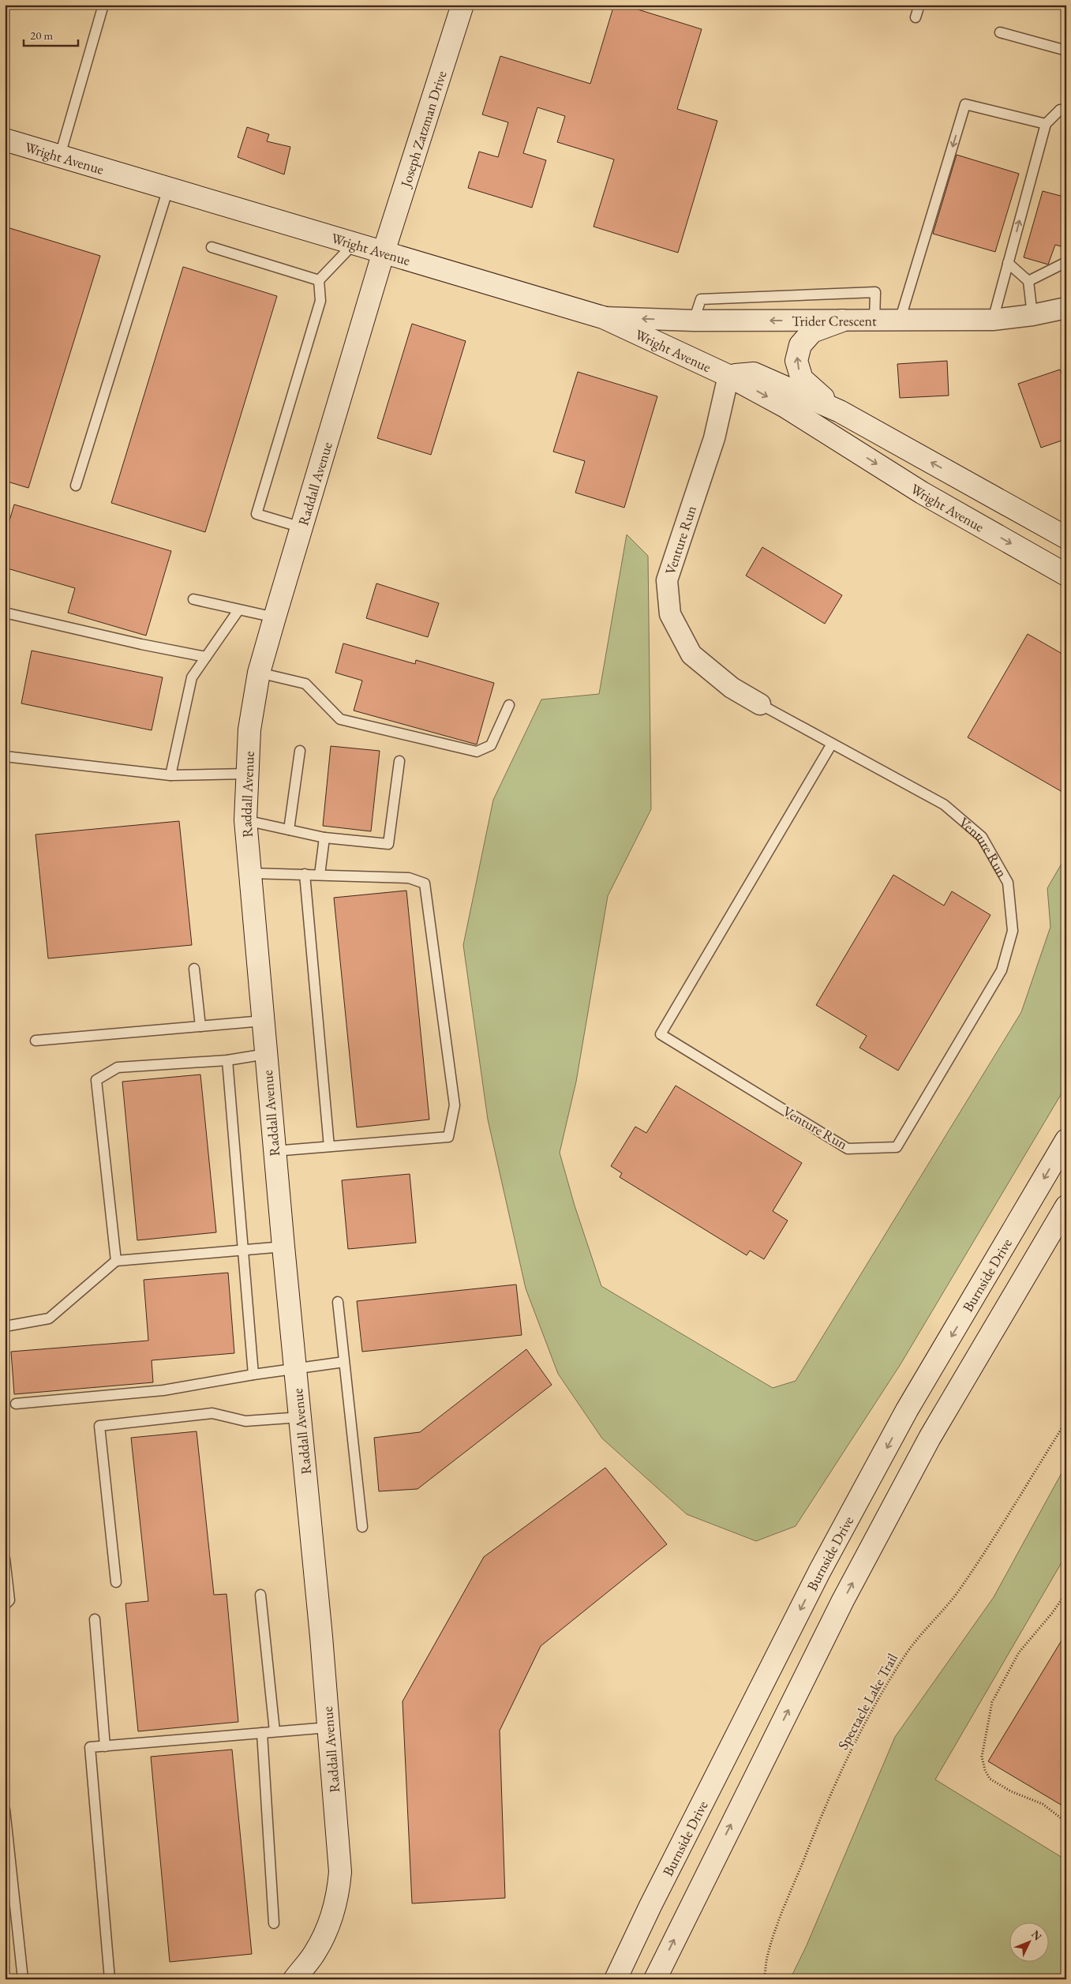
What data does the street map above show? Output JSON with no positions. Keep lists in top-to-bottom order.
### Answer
{
  "streets": {
    "main road": [
      "Joseph Zatzman Drive",
      "Wright Avenue",
      "Raddall Avenue",
      "Burnside Drive"
    ],
    "street": ["Trider Crescent", "Venture Run"],
    "path": ["Spectacle Lake Trail"]
  },
  "crossings": [
    ["Joseph Zatzman Drive", "Wright Avenue"],
    ["Joseph Zatzman Drive", "Raddall Avenue"],
    ["Wright Avenue", "Trider Crescent"],
    ["Wright Avenue", "Raddall Avenue"],
    ["Wright Avenue", "Venture Run"]
  ],
  "one_way": ["Trider Crescent"],
  "scale_bar": "20 m",
  "north": "top right"
}
